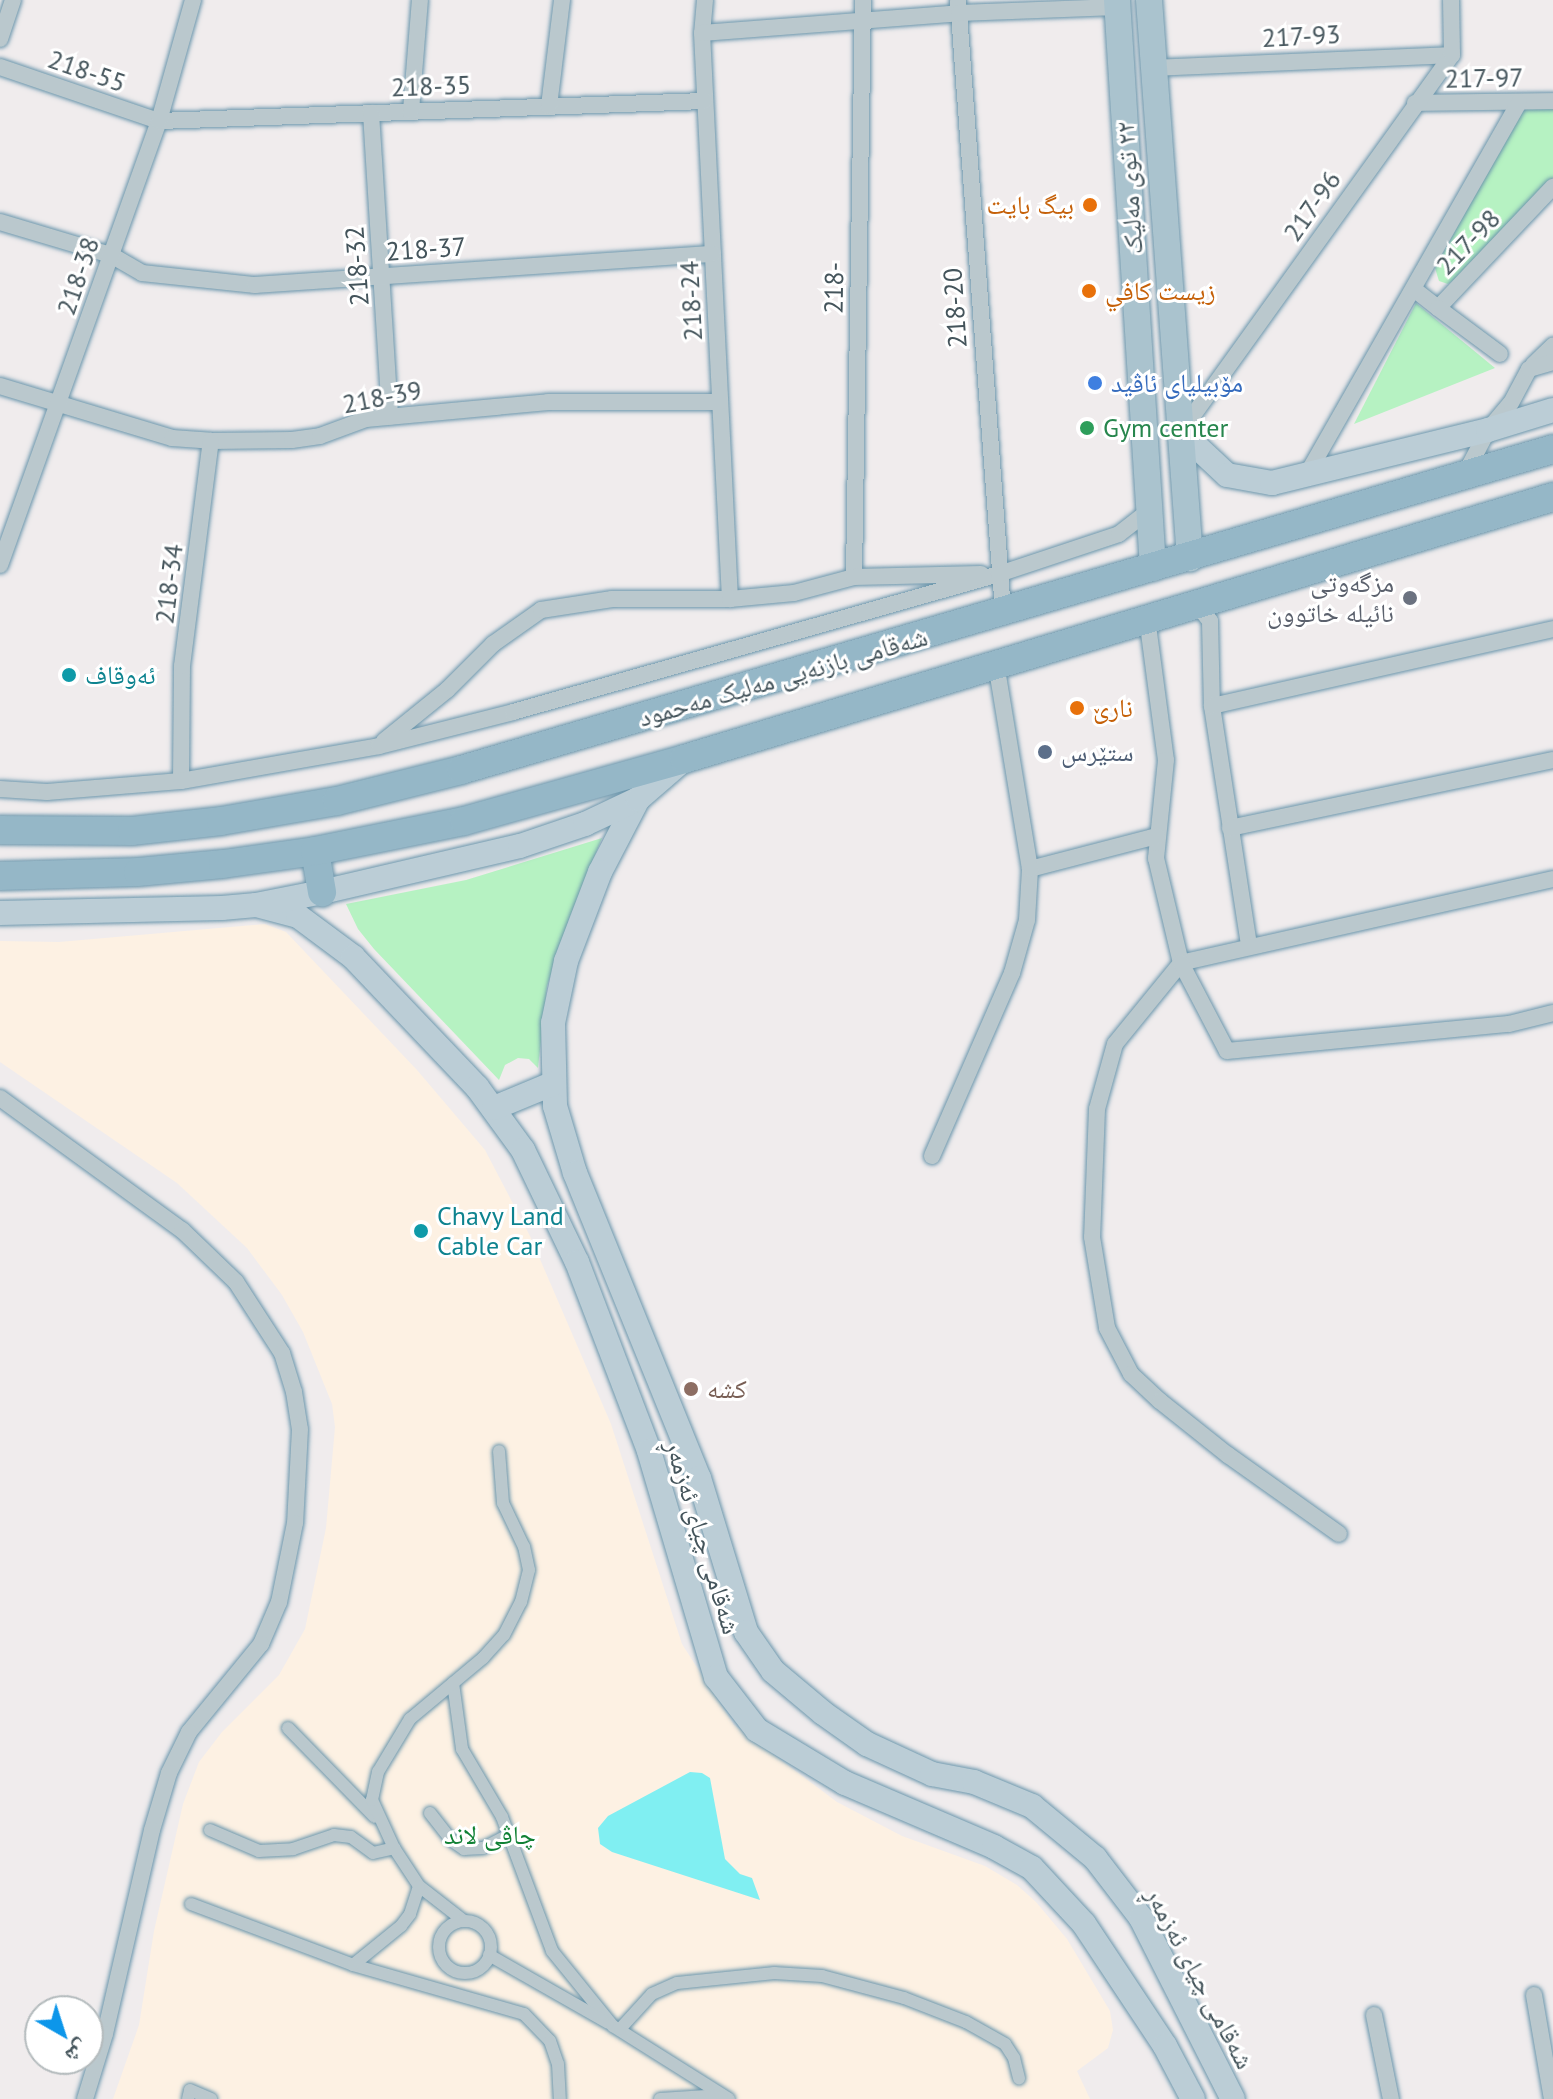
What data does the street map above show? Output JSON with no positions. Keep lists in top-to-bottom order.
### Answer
{
  "streets": {
    "highway": ["شەقامی بازنەیی مەلیک مەحمود"],
    "main road": ["٢٢ توی مەلیک", "شەقامی چیای ئەزمەڕ"],
    "street": [
      "217-93",
      "218-55",
      "217-97",
      "218-35",
      "217-96",
      "217-98",
      "218-37",
      "218-32",
      "218-38",
      "218-",
      "218-24",
      "218-20",
      "218-39",
      "218-34"
    ]
  },
  "crossings": [
    ["217-93", "٢٢ توی مەلیک"],
    ["217-93", "217-96"],
    ["218-55", "218-35"],
    ["218-55", "218-38"],
    ["217-97", "217-96"],
    ["218-35", "218-32"],
    ["218-35", "218-38"],
    ["218-35", "218-24"],
    ["٢٢ توی مەلیک", "217-96"],
    ["٢٢ توی مەلیک", "شەقامی بازنەیی مەلیک مەحمود"],
    ["218-37", "218-32"],
    ["218-37", "218-38"],
    ["218-37", "218-24"],
    ["218-32", "218-39"],
    ["218-38", "218-39"],
    ["218-24", "218-39"],
    ["218-20", "شەقامی بازنەیی مەلیک مەحمود"],
    ["218-39", "218-34"]
  ],
  "parks": ["چاڤی لاند"],
  "places": [
    "بیگ بایت",
    "زيست كافي",
    "مۆبیلیای ئاڤید",
    "Gym center",
    "مزگەوتی نائیلە خاتوون",
    "ئەوقاف",
    "نارێ",
    "ستێرس",
    "Chavy Land Cable Car",
    "كشه"
  ],
  "north": "bottom right"
}
